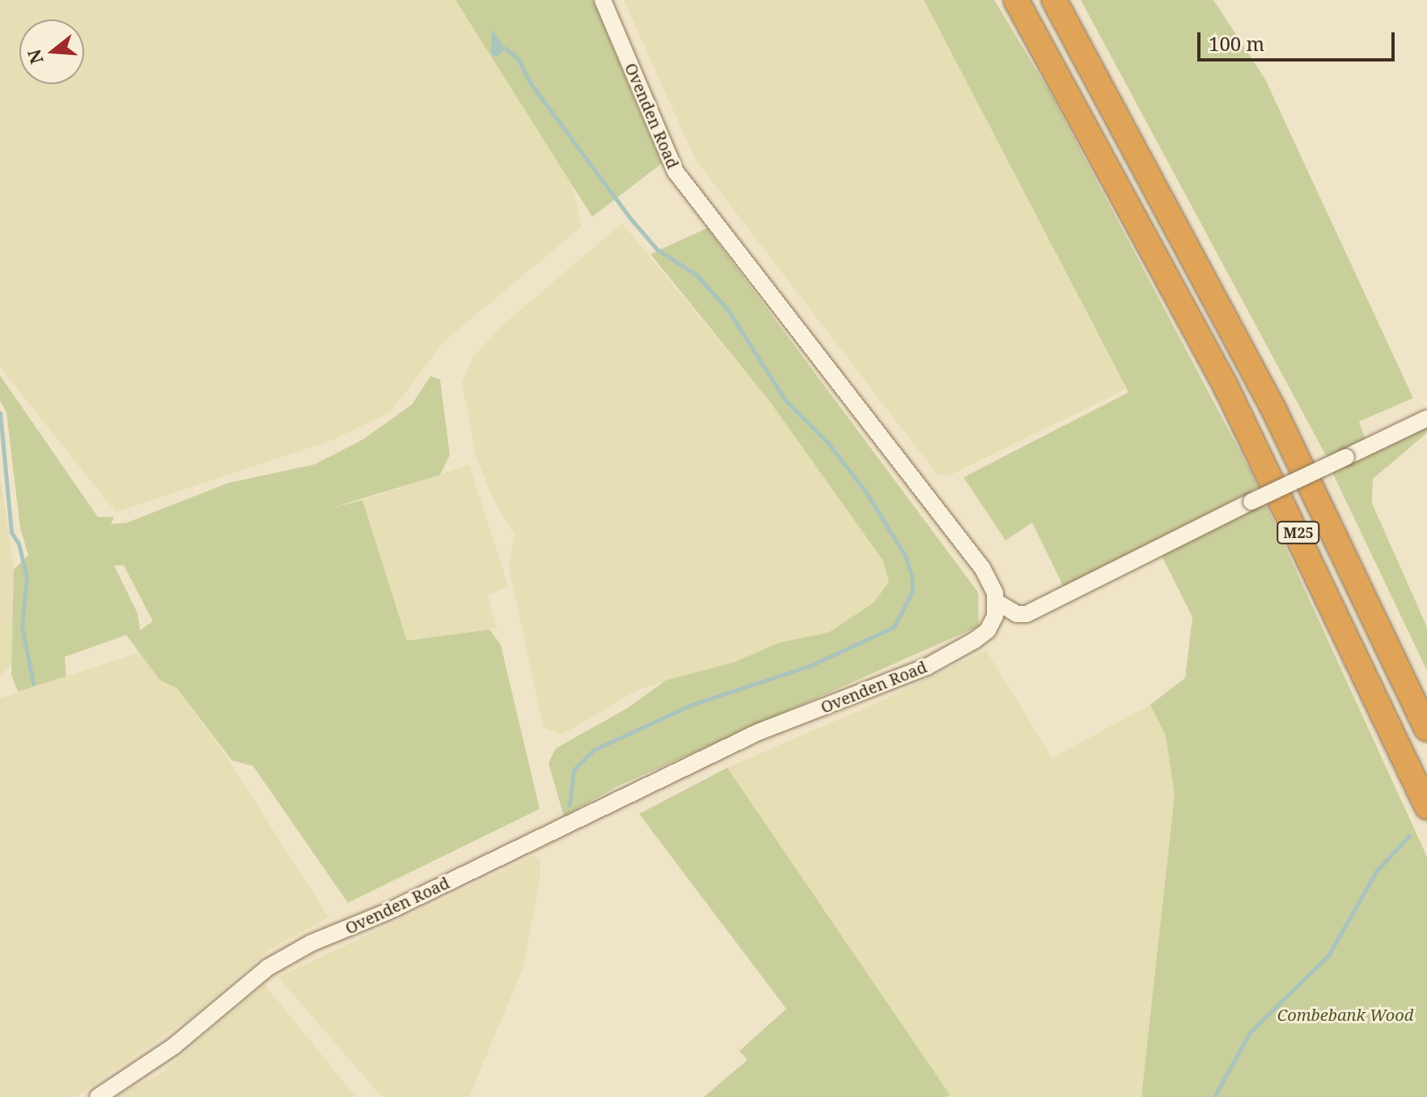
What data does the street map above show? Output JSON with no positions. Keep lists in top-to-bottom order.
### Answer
{
  "streets": {
    "highway": ["M25"],
    "street": ["Ovenden Road"]
  },
  "parks": ["Combebank Wood"],
  "scale_bar": "100 m",
  "north": "left"
}
